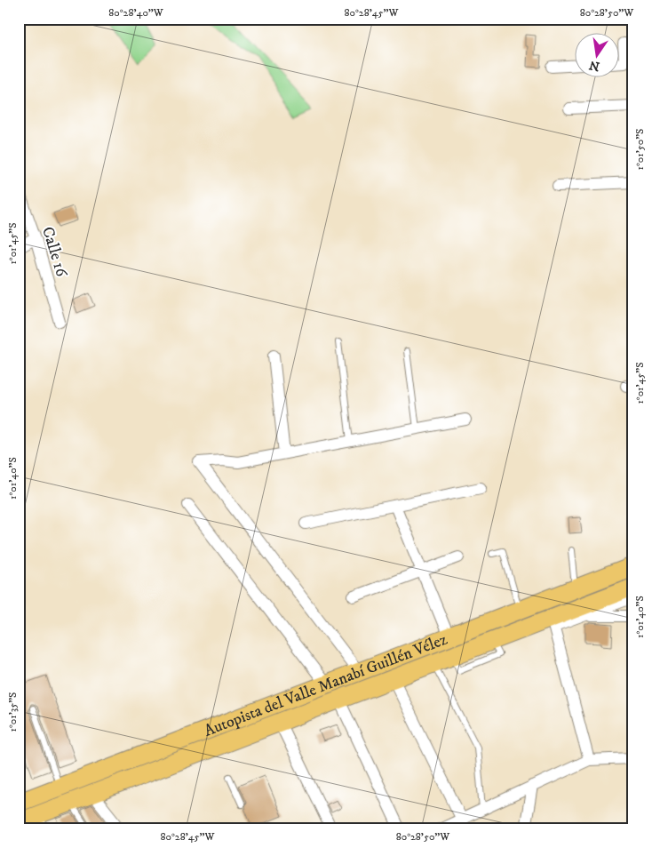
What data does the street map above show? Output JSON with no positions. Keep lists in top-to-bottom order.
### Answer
{
  "streets": {
    "main road": ["Autopista del Valle Manabí Guillén Vélez"],
    "street": ["Calle 16"]
  },
  "north": "bottom",
  "coordinates": [
    "80°28'40\"W",
    "80°28'45\"W",
    "80°28'50\"W",
    "1°01'50\"S",
    "1°01'45\"S",
    "1°01'40\"S",
    "1°01'35\"S"
  ]
}
